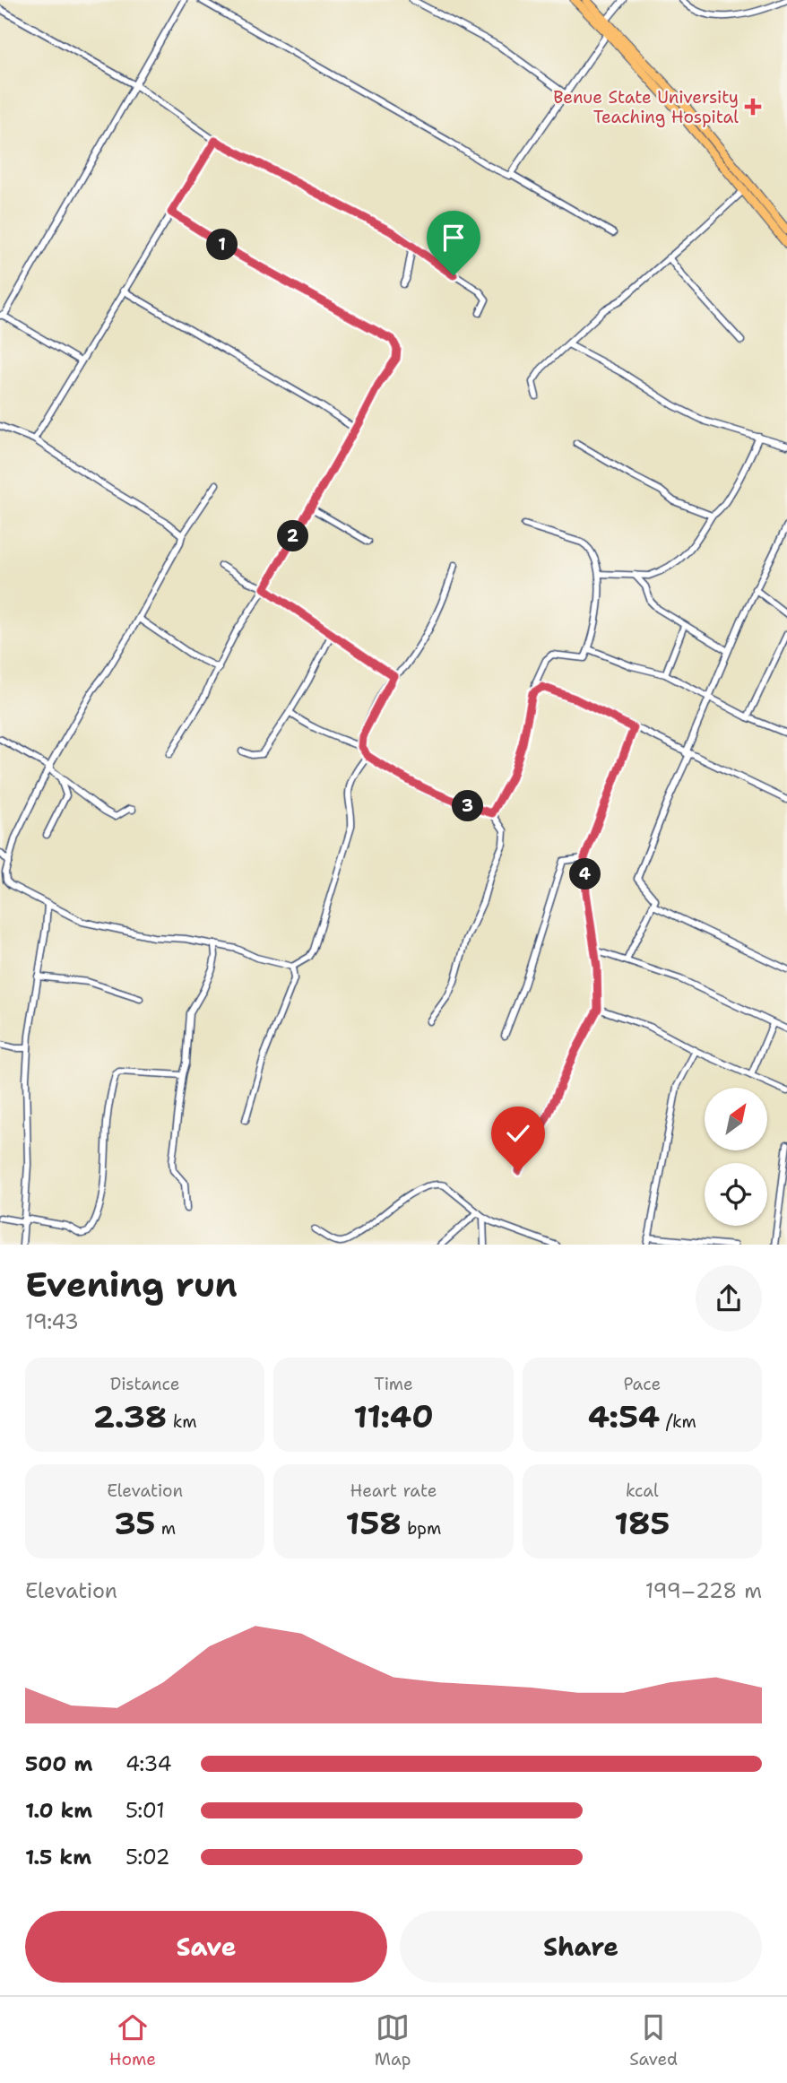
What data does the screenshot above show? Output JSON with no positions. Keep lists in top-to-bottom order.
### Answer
{
  "places": {
    "health": ["Benue State University Teaching Hospital"]
  },
  "north": "top right",
  "page": {
    "pins": [
      "1",
      "2",
      "3",
      "4"
    ],
    "heading": ["Evening run", "19:43"],
    "stats": [
      ["Distance", "2.38 km"],
      ["Time", "11:40"],
      ["Pace", "4:54 /km"],
      ["Elevation", "35 m"],
      ["Heart rate", "158 bpm"],
      ["kcal", "185"]
    ],
    "chart": ["Elevation", "199–228 m"],
    "list": [
      {
        "name": "500 m",
        "note": "4:34"
      },
      {
        "name": "1.0 km",
        "note": "5:01"
      },
      {
        "name": "1.5 km",
        "note": "5:02"
      }
    ],
    "buttons": ["Save", "Share"],
    "tabs": ["Home", "Map", "Saved"]
  }
}
